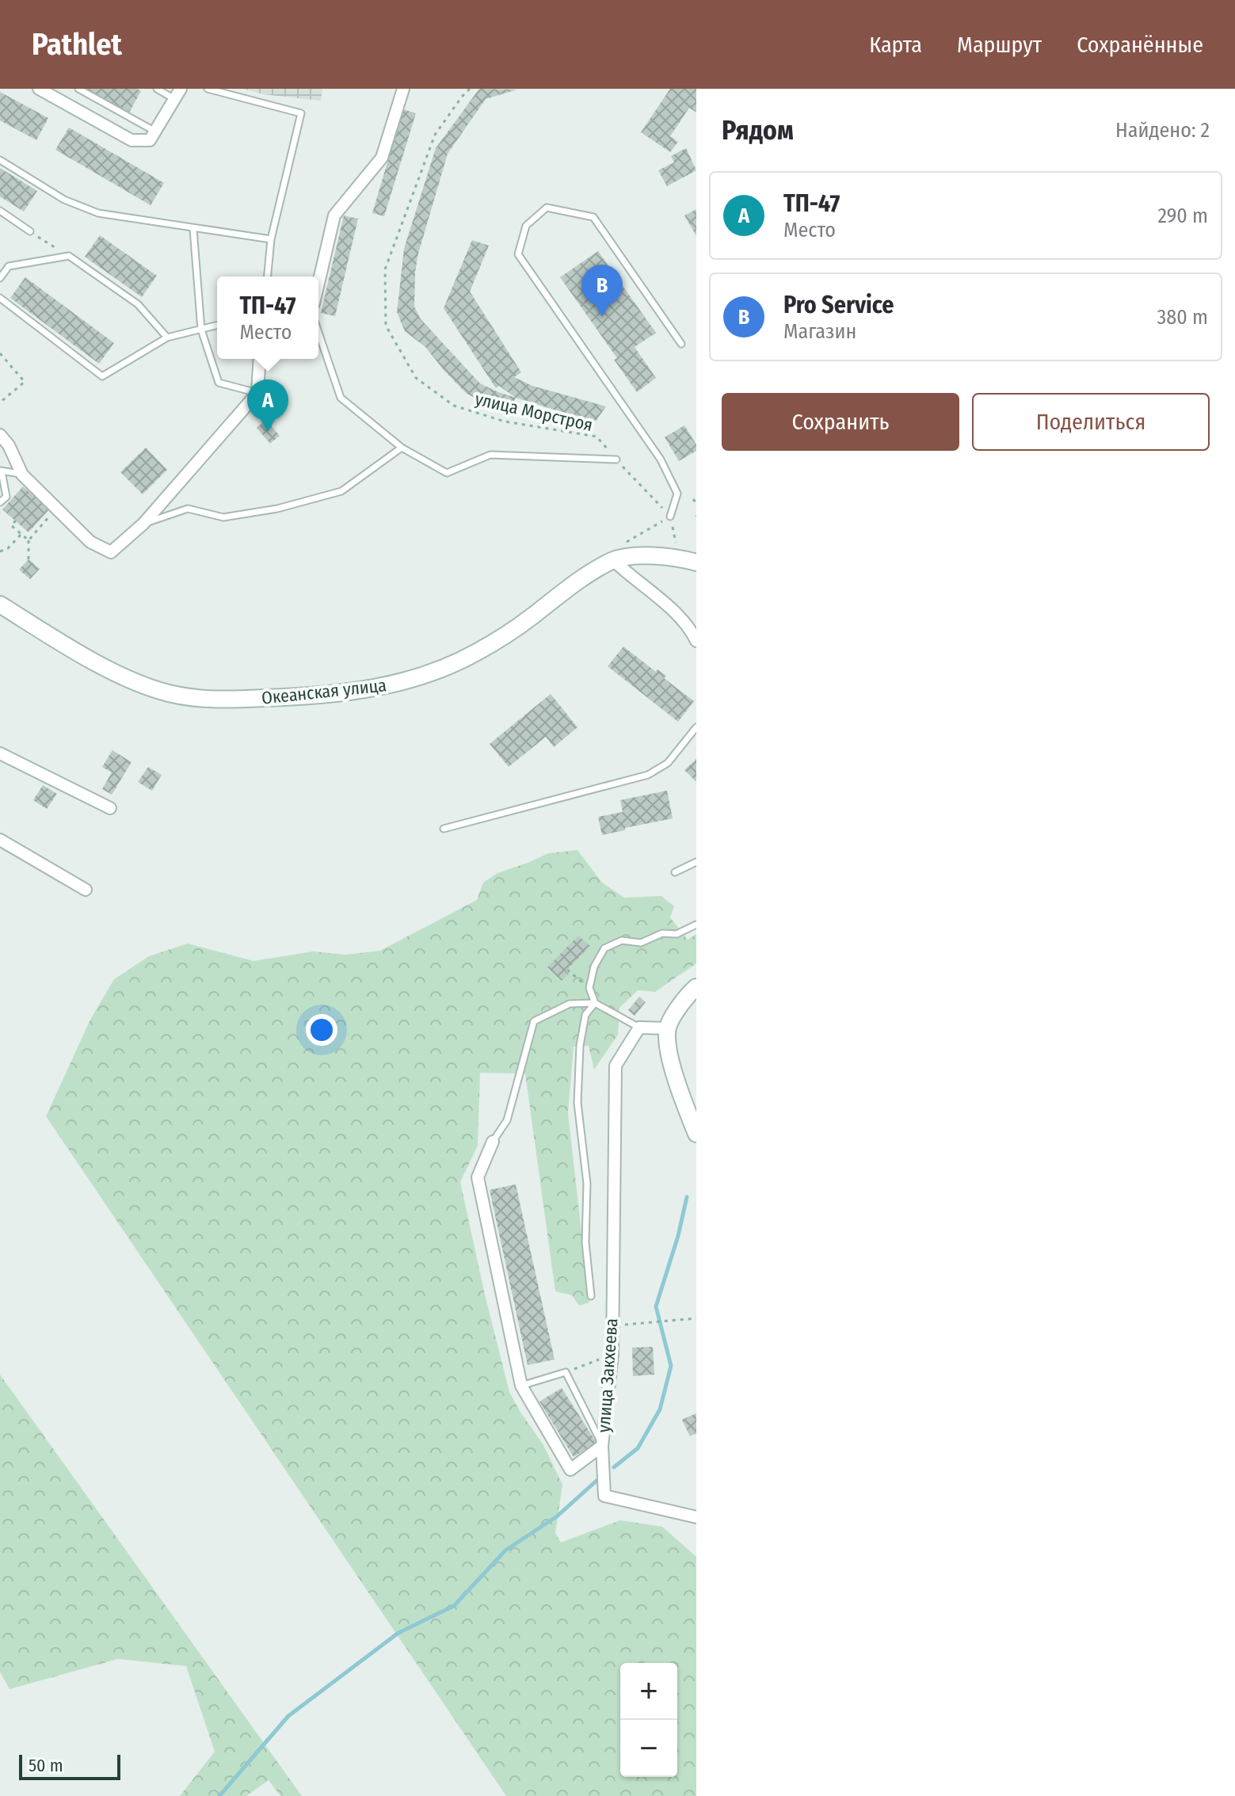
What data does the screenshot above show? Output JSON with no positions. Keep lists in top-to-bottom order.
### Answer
{
  "streets": {
    "main road": ["Океанская улица"],
    "street": ["улица Закхеева"],
    "path": ["улица Морстроя"]
  },
  "scale_bar": "50 m",
  "page": {
    "header": "Pathlet",
    "nav": ["Карта", "Маршрут", "Сохранённые"],
    "heading": ["Рядом", "Найдено: 2"],
    "list": [
      {
        "mark": "A",
        "name": "ТП-47",
        "note": "Место",
        "value": "290 m"
      },
      {
        "mark": "B",
        "name": "Pro Service",
        "note": "Магазин",
        "value": "380 m"
      }
    ],
    "pins": ["B", "A"],
    "popup": ["ТП-47", "Место"],
    "buttons": ["Сохранить", "Поделиться"],
    "map_buttons": ["+", "−"],
    "scale": "50 m"
  }
}
